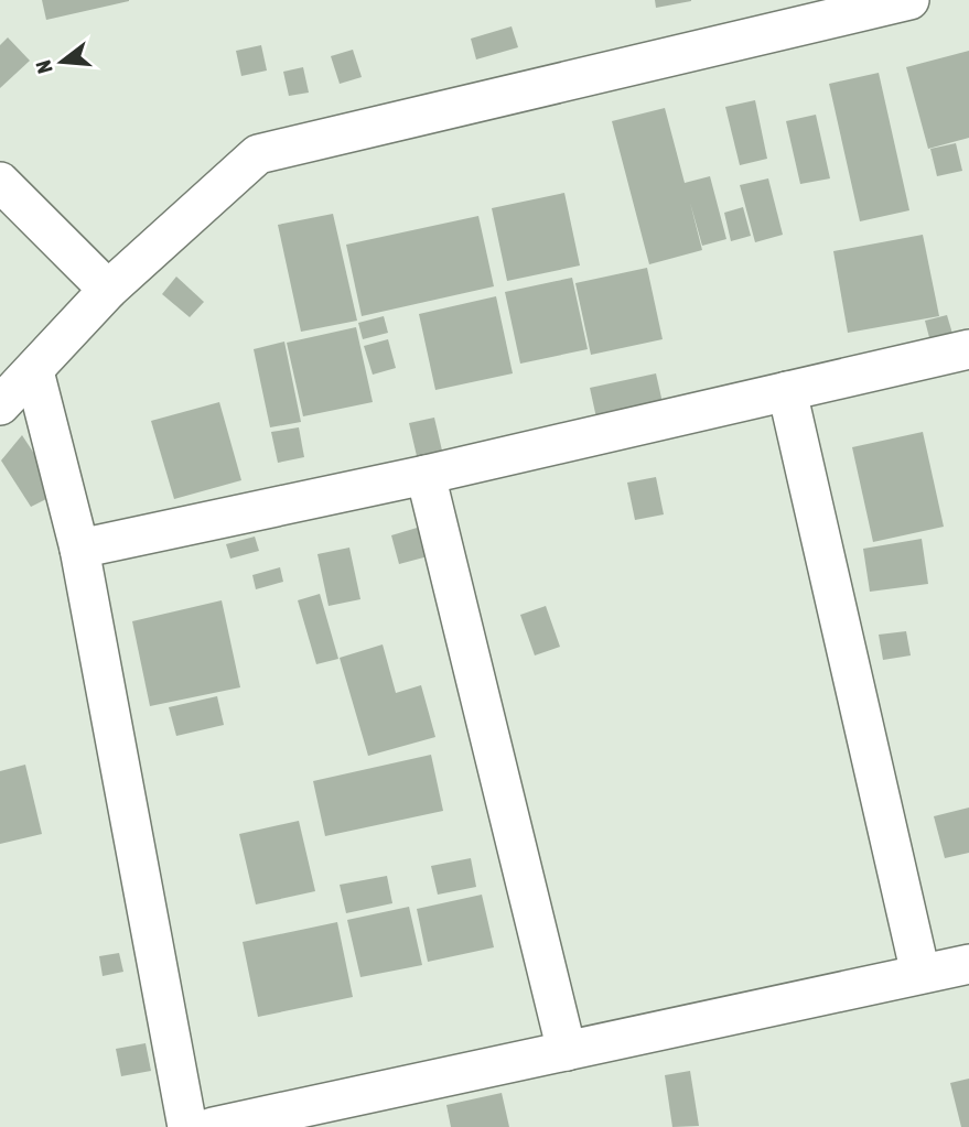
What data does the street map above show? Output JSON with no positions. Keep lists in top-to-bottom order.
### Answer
{
  "north": "left"
}
